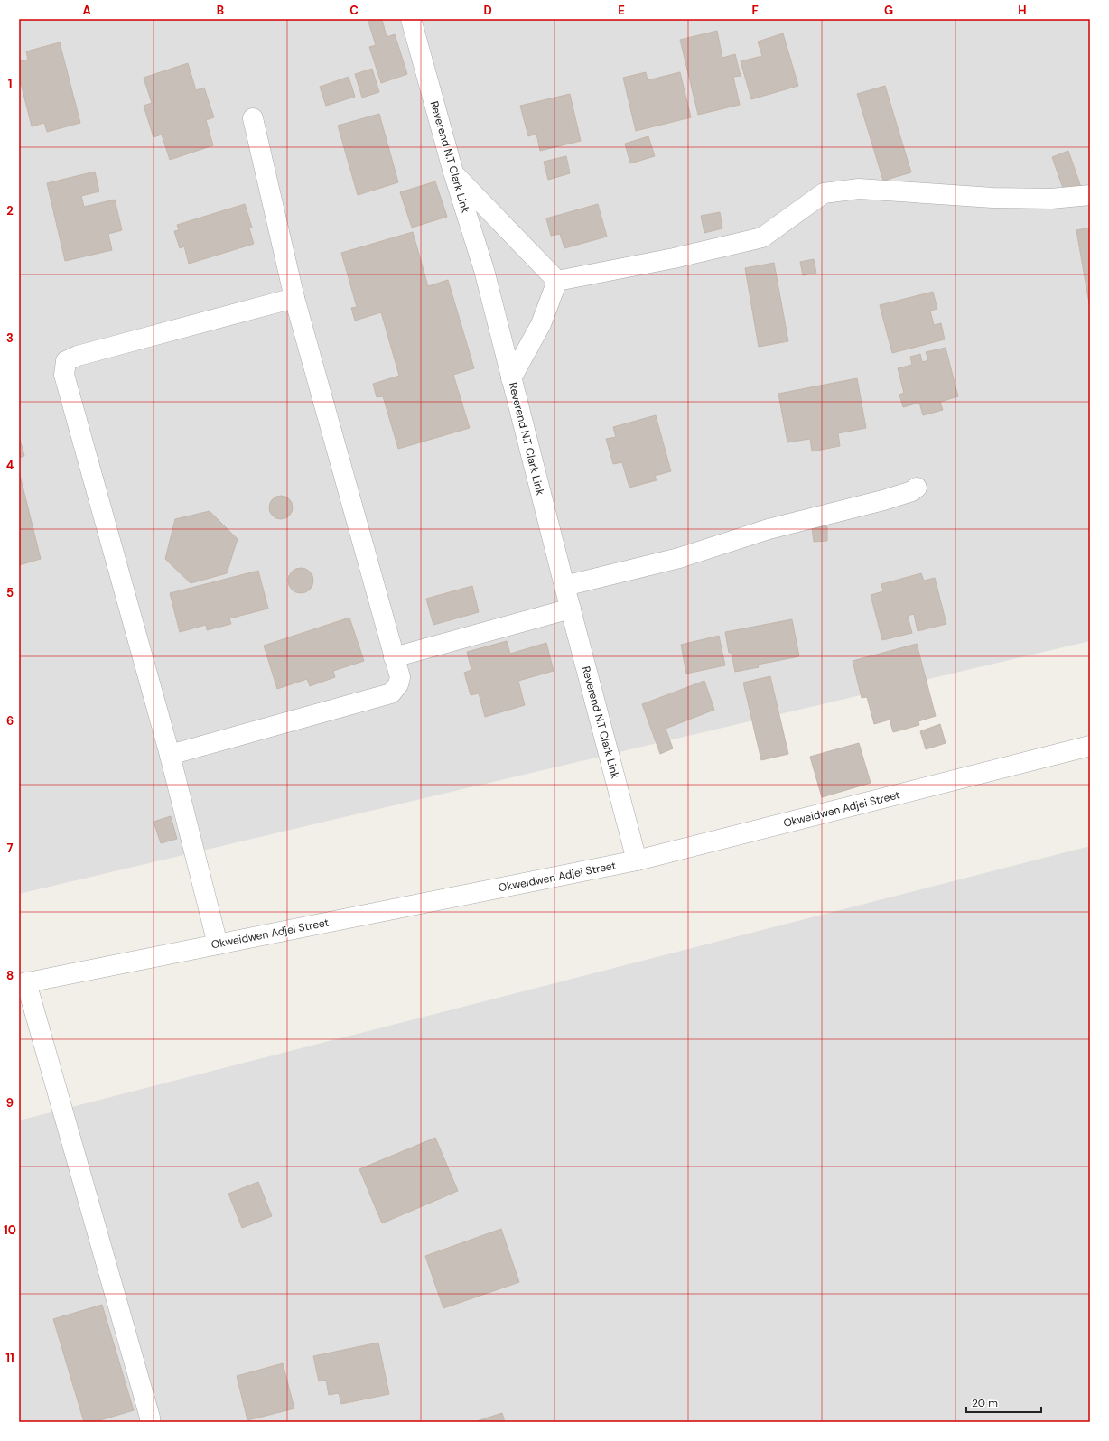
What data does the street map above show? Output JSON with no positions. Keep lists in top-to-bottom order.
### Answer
{
  "streets": {
    "street": ["Reverend N.T Clark Link", "Okweidwen Adjei Street"]
  },
  "crossings": [
    ["Reverend N.T Clark Link", "Okweidwen Adjei Street"]
  ],
  "scale_bar": "20 m",
  "grid": {
    "columns": [
      "A",
      "B",
      "C",
      "D",
      "E",
      "F",
      "G",
      "H"
    ],
    "rows": [
      "1",
      "2",
      "3",
      "4",
      "5",
      "6",
      "7",
      "8",
      "9",
      "10",
      "11"
    ]
  }
}
